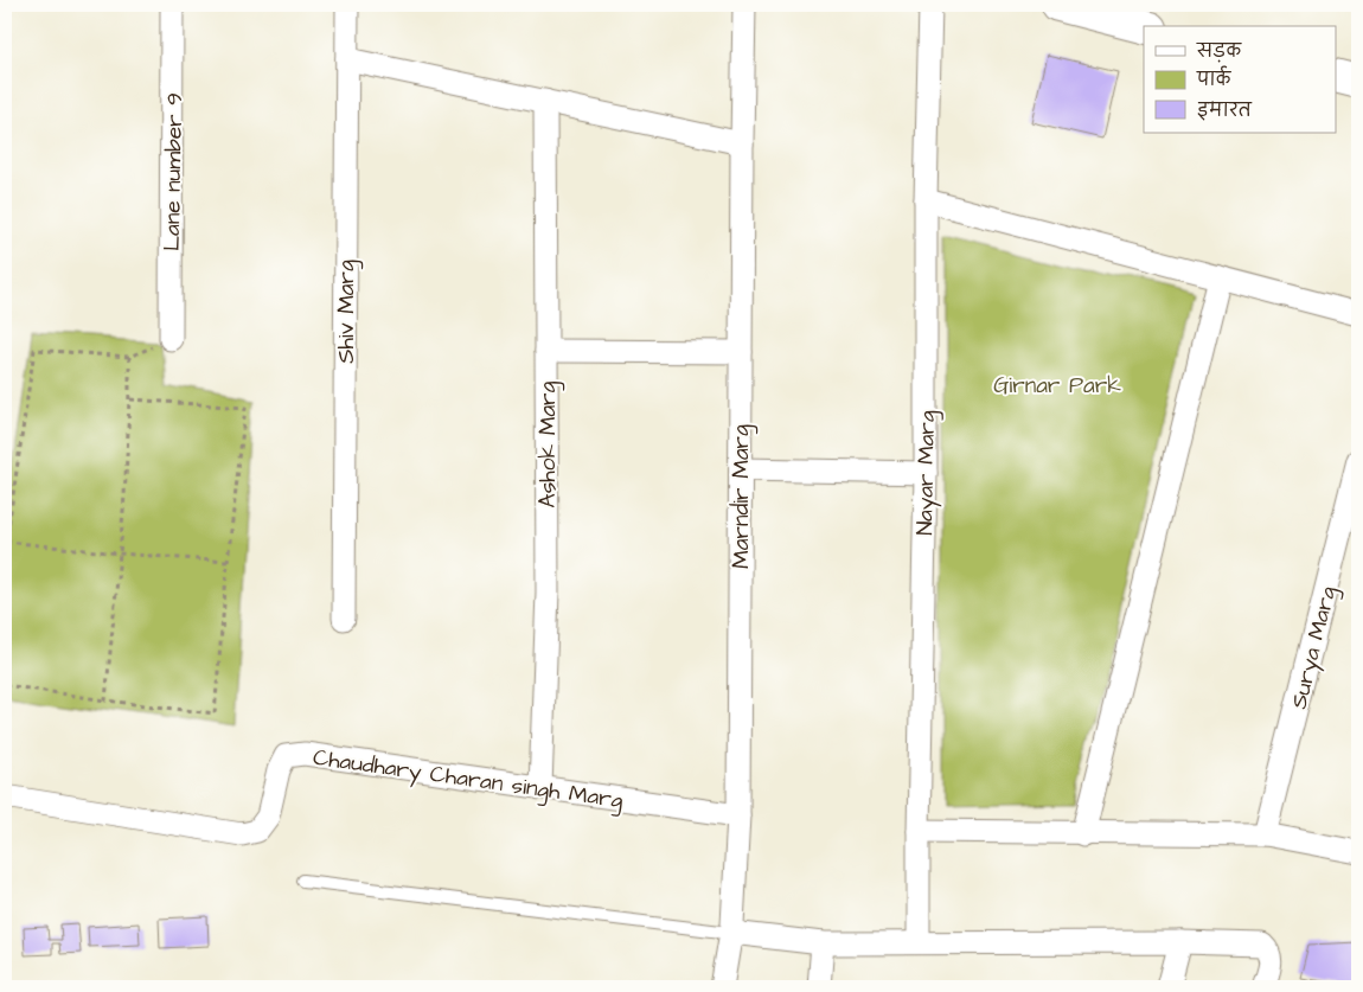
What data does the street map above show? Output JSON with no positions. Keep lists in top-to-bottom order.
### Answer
{
  "streets": {
    "street": [
      "Lane number 9",
      "Shiv Marg",
      "Ashok Marg",
      "Nayar Marg",
      "Marndir Marg",
      "Surya Marg",
      "Chaudhary Charan singh Marg"
    ]
  },
  "crossings": [
    ["Ashok Marg", "Chaudhary Charan singh Marg"],
    ["Marndir Marg", "Chaudhary Charan singh Marg"]
  ],
  "parks": ["Girnar Park"],
  "legend": ["सड़क", "पार्क", "इमारत"]
}
